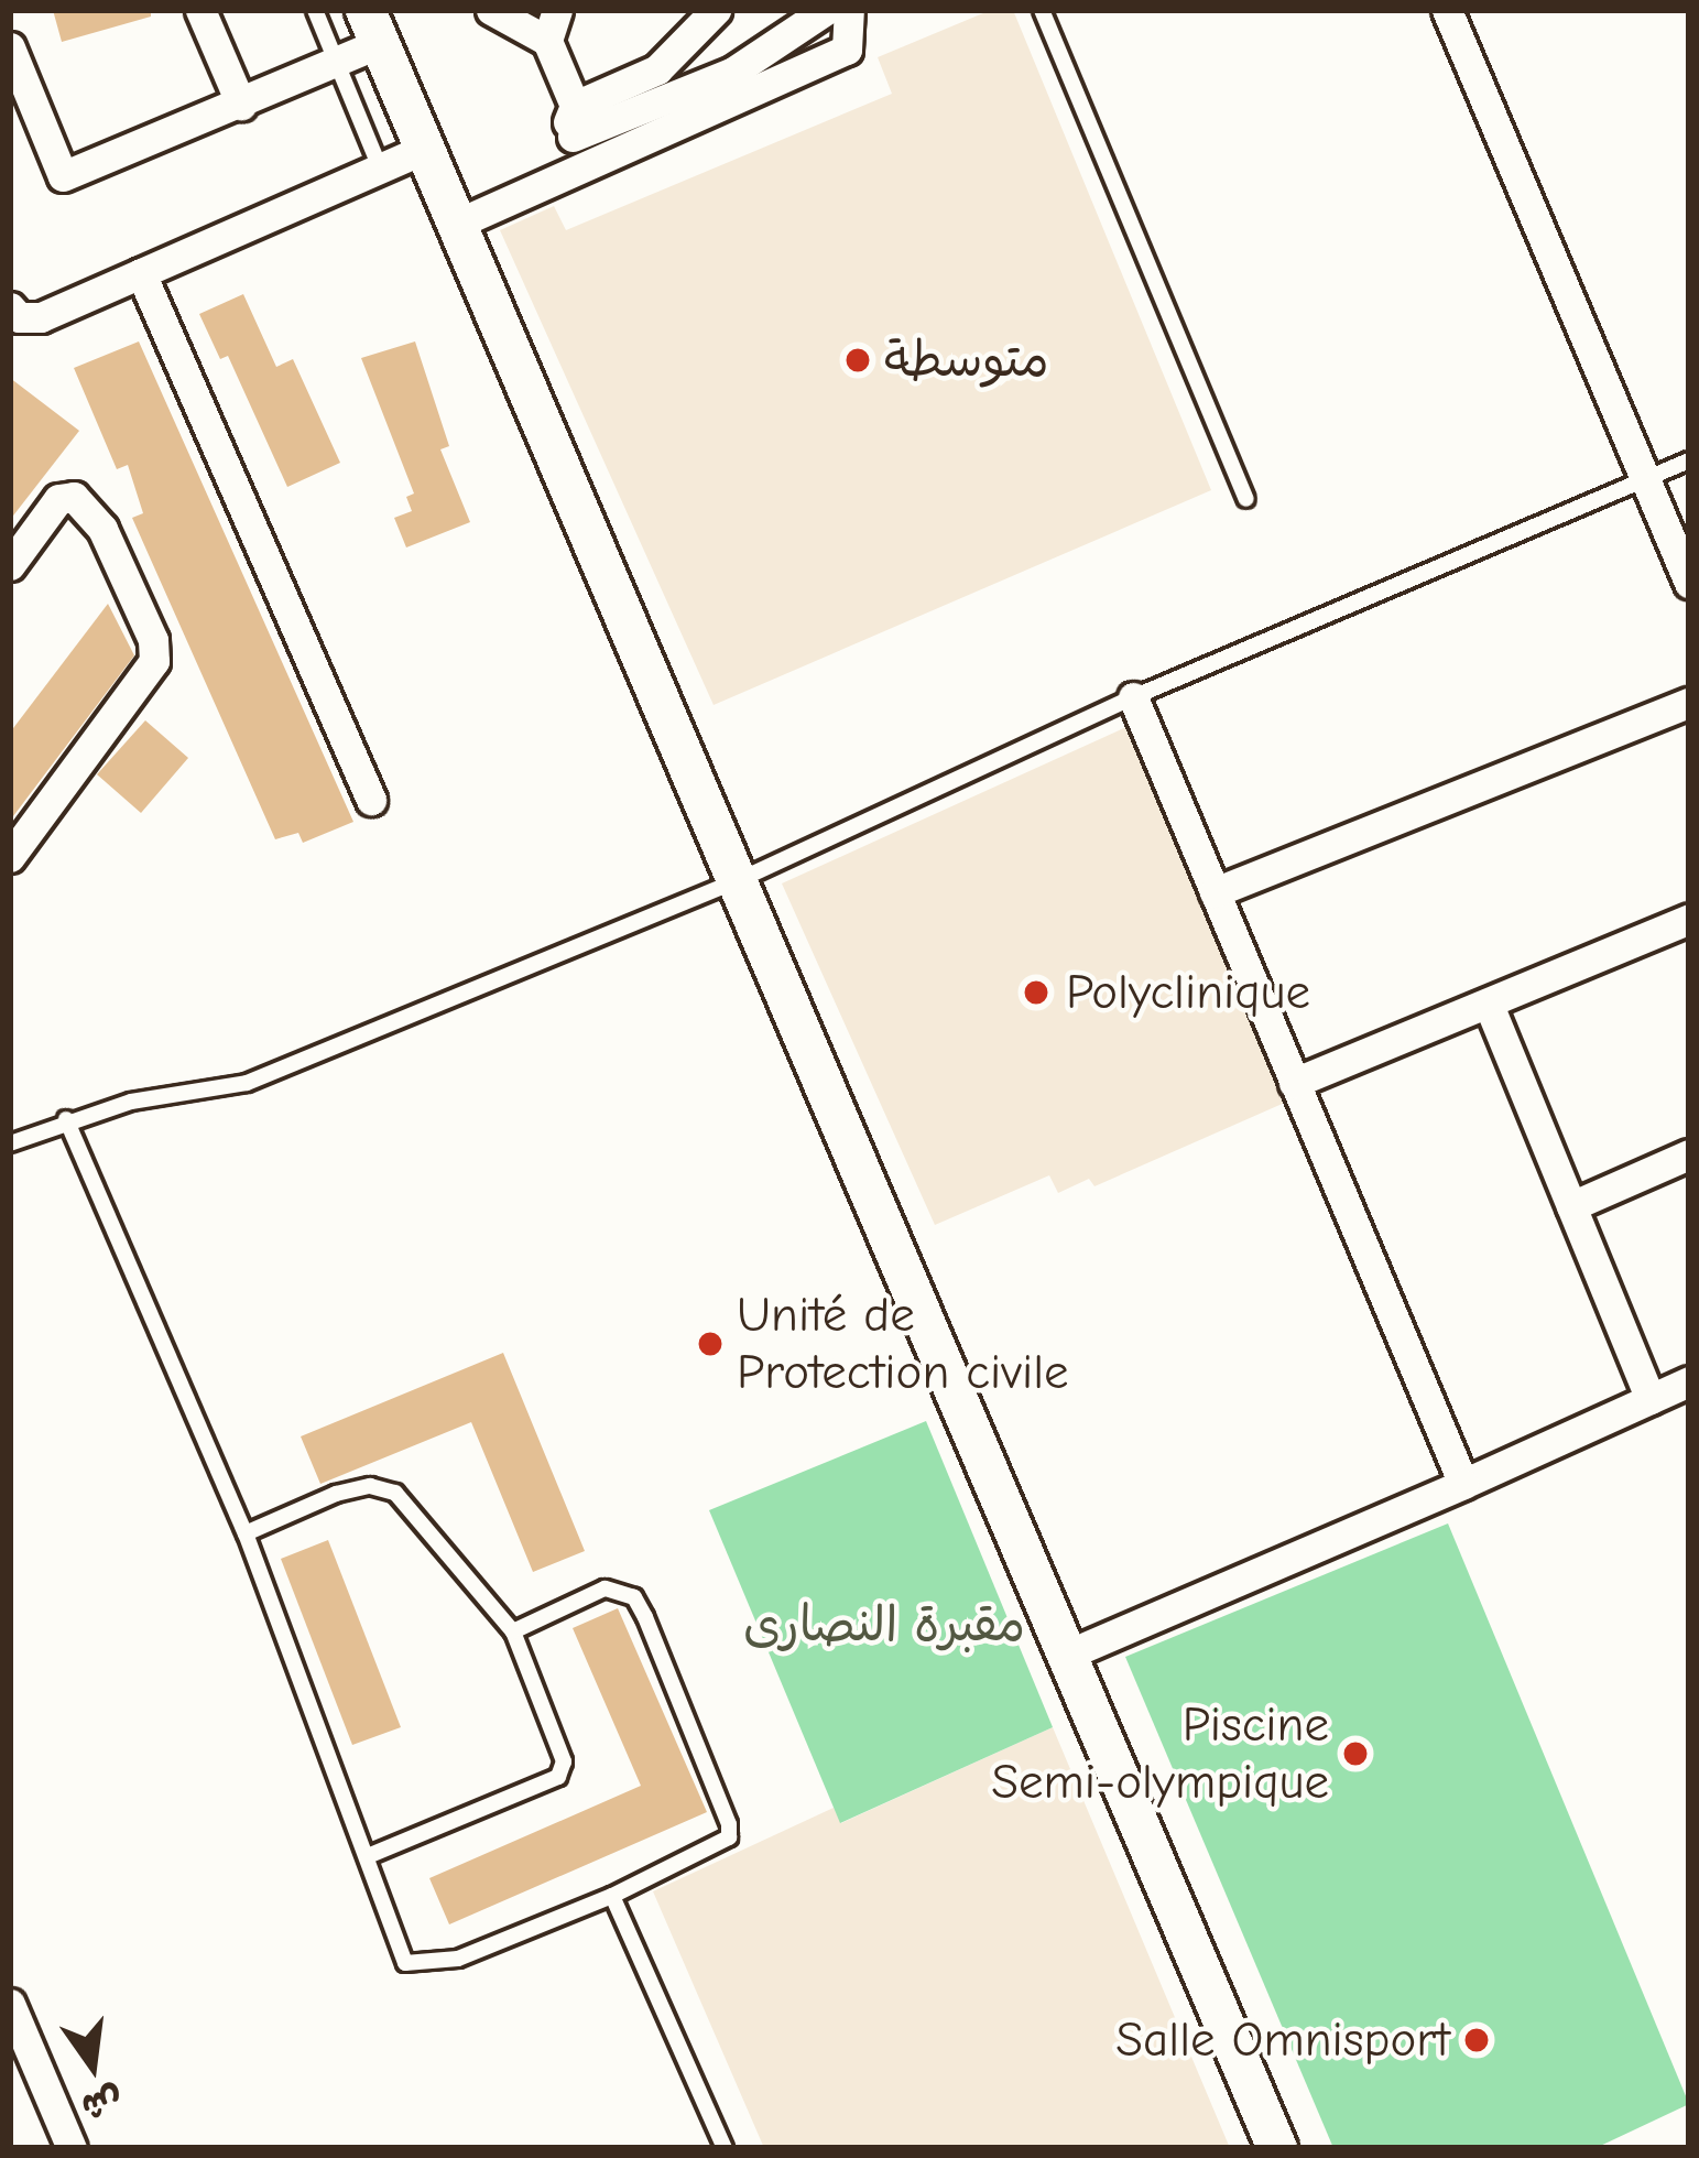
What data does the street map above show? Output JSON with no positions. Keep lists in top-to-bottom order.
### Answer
{
  "parks": ["مقبرة النصارى"],
  "places": [
    "متوسطة",
    "Polyclinique",
    "Unité de Protection civile",
    "Piscine Semi-olympique",
    "Salle Omnisport"
  ],
  "north": "bottom"
}
